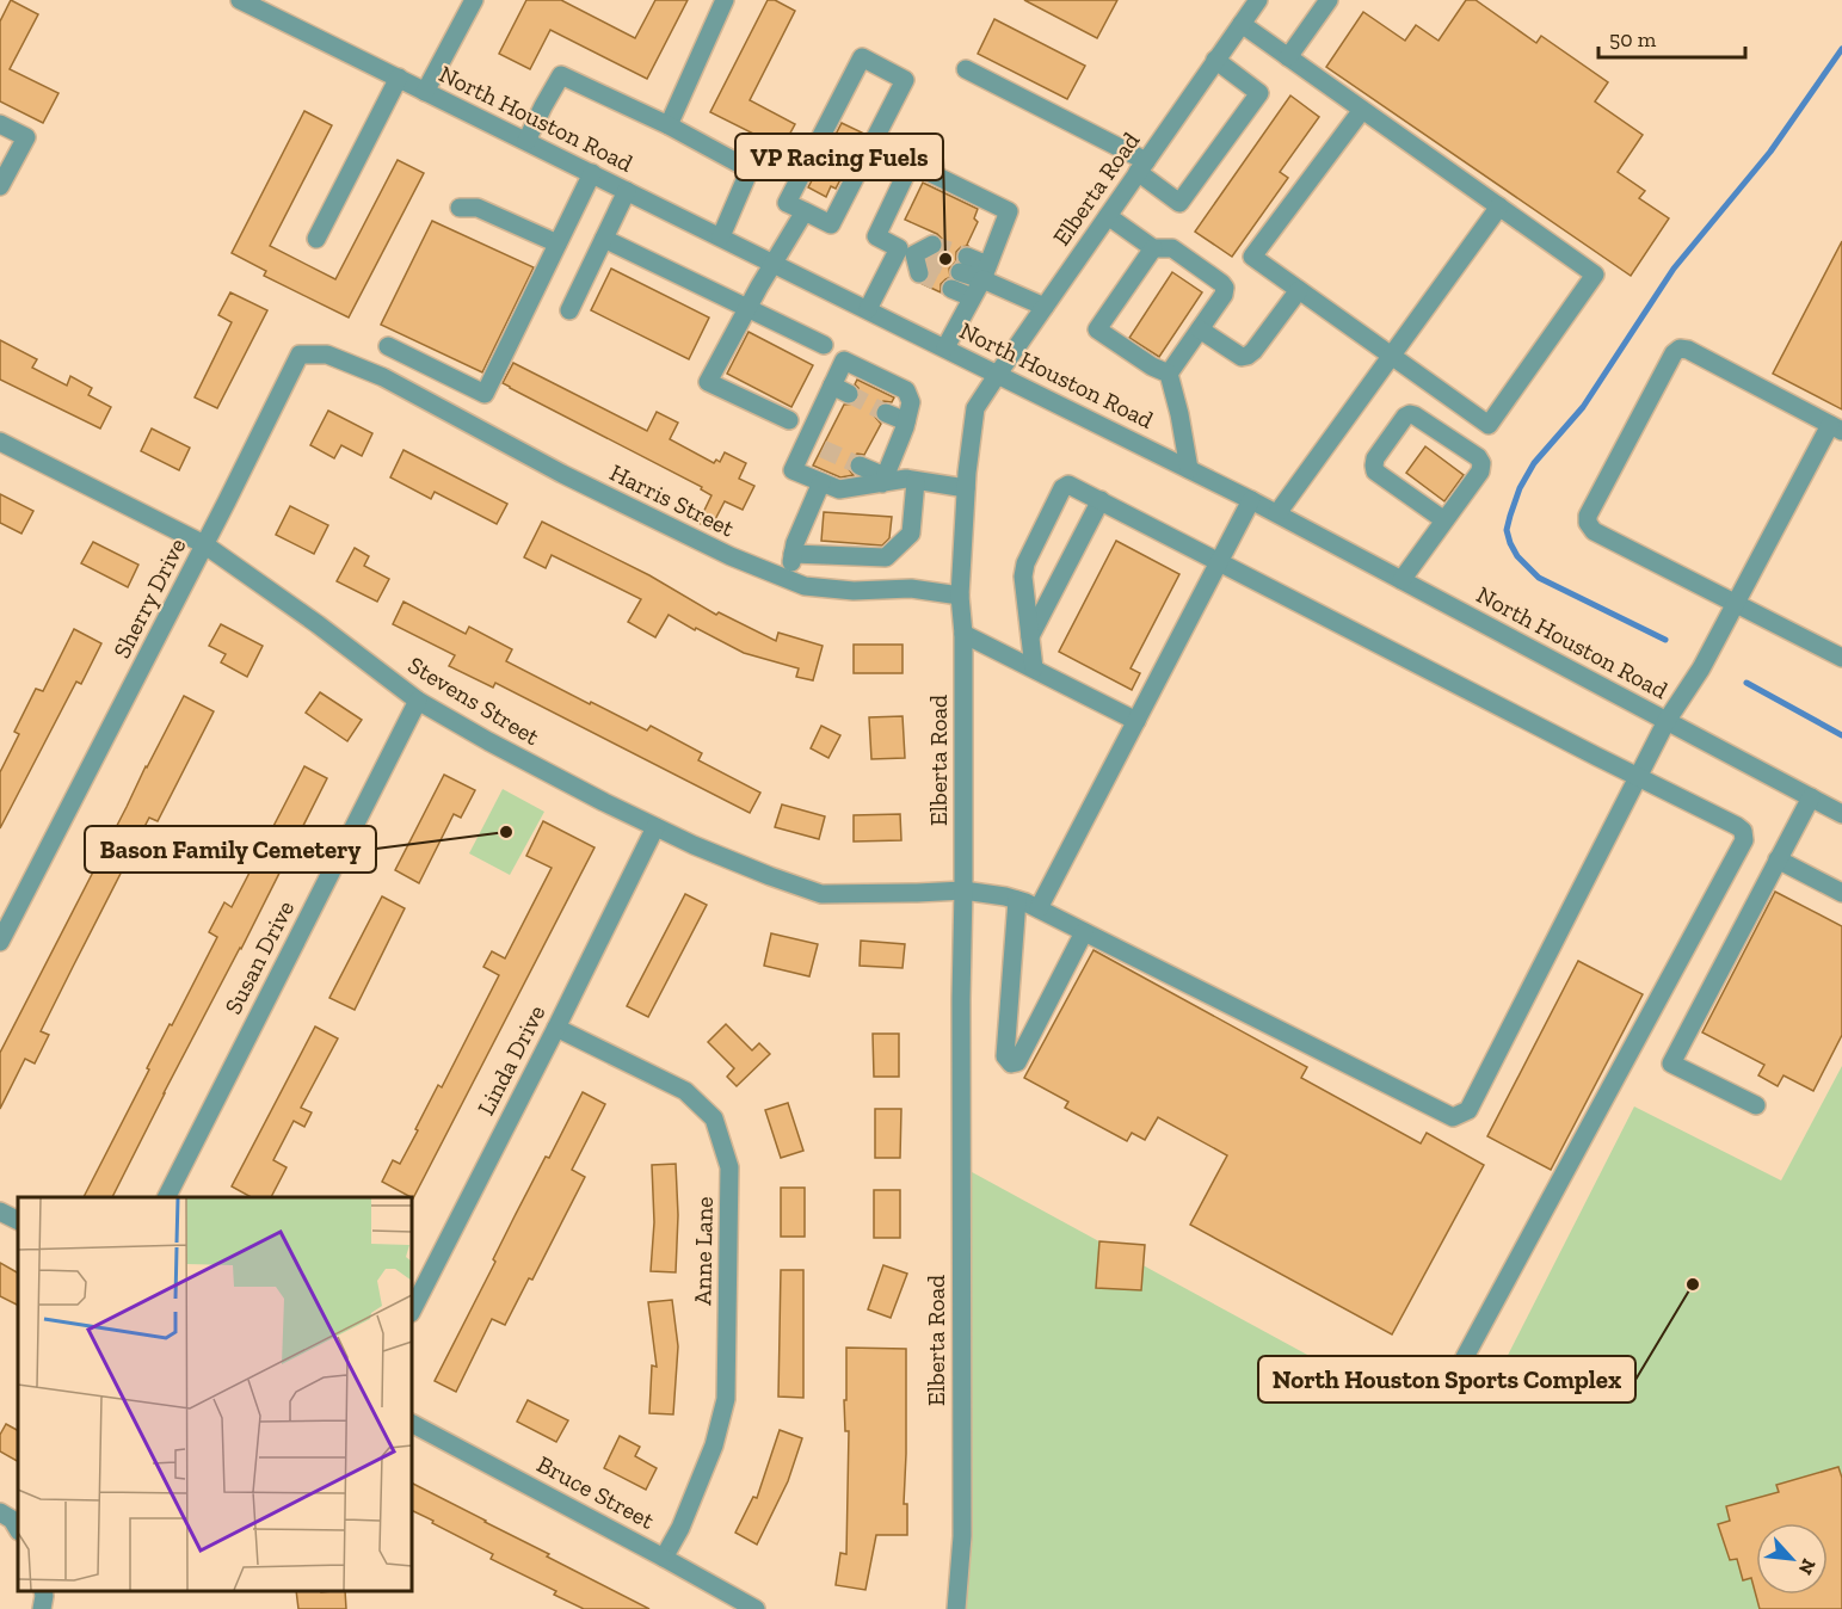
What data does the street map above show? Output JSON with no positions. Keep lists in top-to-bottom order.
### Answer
{
  "streets": {
    "street": [
      "North Houston Road",
      "Elberta Road",
      "Harris Street",
      "Sherry Drive",
      "Stevens Street",
      "Susan Drive",
      "Linda Drive",
      "Anne Lane",
      "Bruce Street"
    ]
  },
  "crossings": [
    ["North Houston Road", "Elberta Road"],
    ["Elberta Road", "Harris Street"],
    ["Elberta Road", "Stevens Street"],
    ["Harris Street", "Sherry Drive"],
    ["Sherry Drive", "Stevens Street"],
    ["Stevens Street", "Susan Drive"],
    ["Stevens Street", "Linda Drive"],
    ["Linda Drive", "Anne Lane"],
    ["Anne Lane", "Bruce Street"]
  ],
  "places": ["VP Racing Fuels", "Bason Family Cemetery", "North Houston Sports Complex"],
  "scale_bar": "50 m",
  "north": "bottom right"
}
